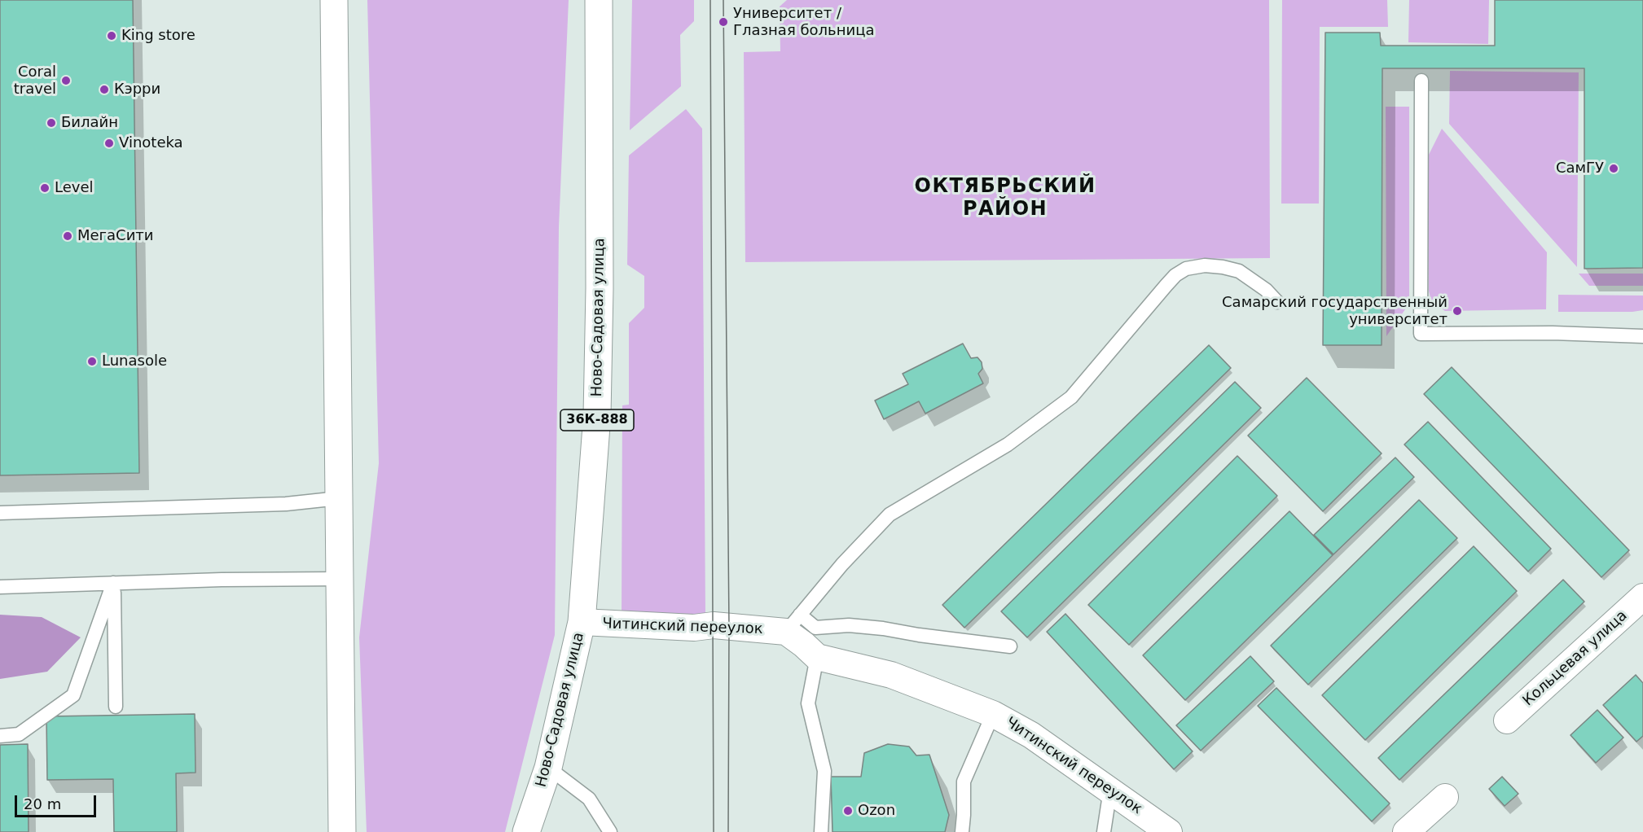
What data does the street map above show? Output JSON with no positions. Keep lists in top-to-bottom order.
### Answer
{
  "streets": {
    "main road": ["Ново-Садовая улица", "36К-888"],
    "street": ["Читинский переулок", "Кольцевая улица"]
  },
  "crossings": [
    ["Ново-Садовая улица", "Читинский переулок"]
  ],
  "districts": ["ОКТЯБРЬСКИЙ РАЙОН"],
  "places": [
    "Университет / Глазная больница",
    "King store",
    "Coral travel",
    "Кэрри",
    "Билайн",
    "Vinoteka",
    "СамГУ",
    "Level",
    "МегаСити",
    "Самарский государственный университет",
    "Lunasole",
    "Ozon"
  ],
  "scale_bar": "20 m"
}
